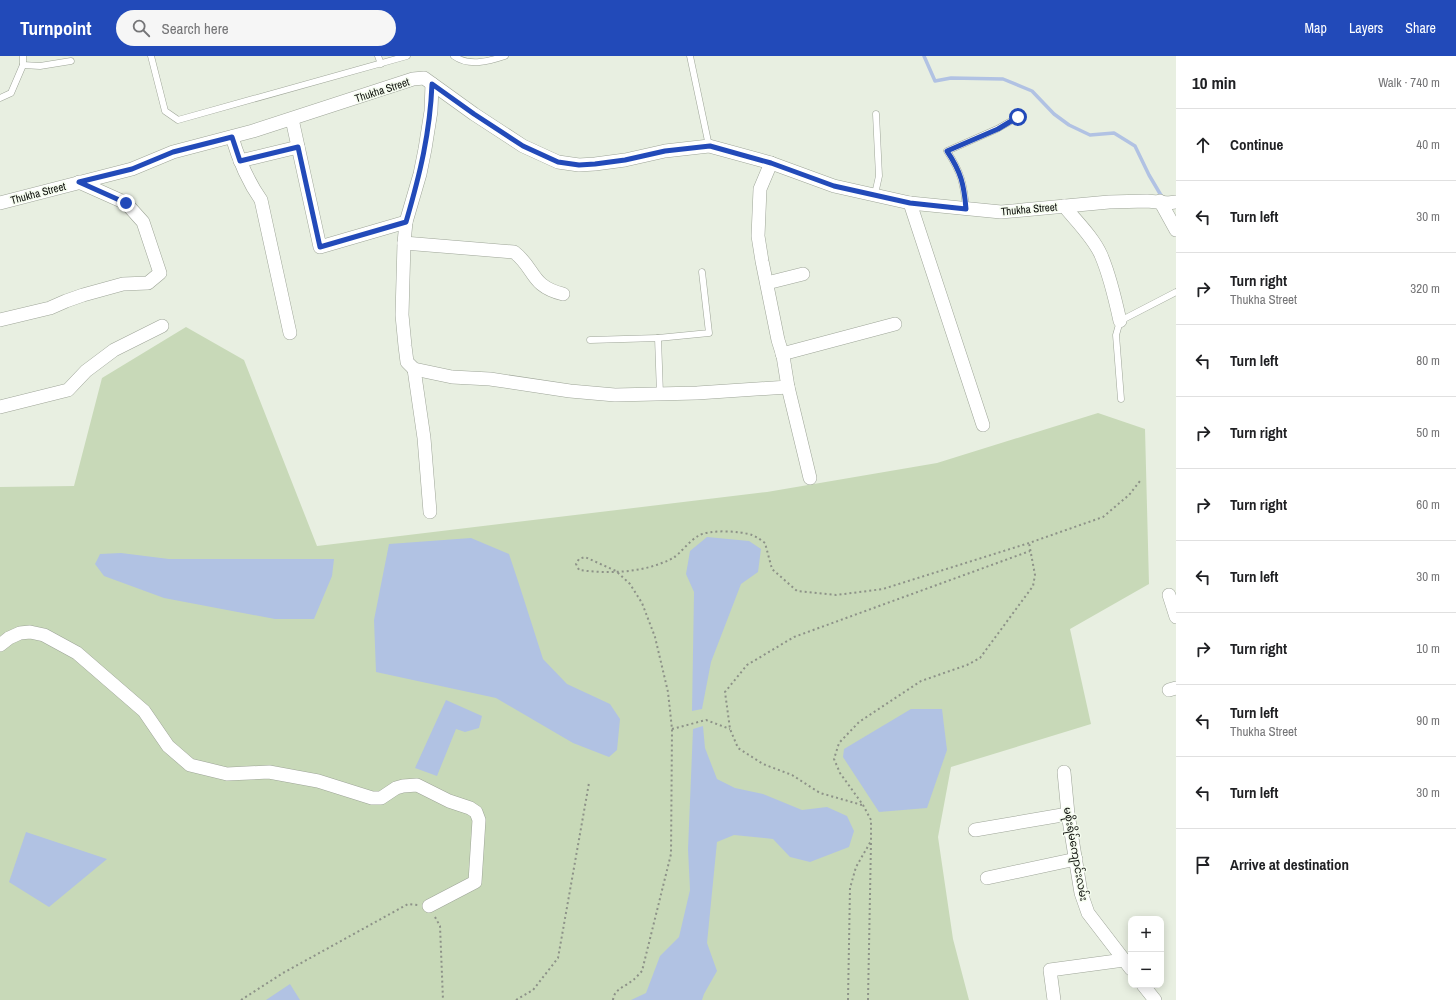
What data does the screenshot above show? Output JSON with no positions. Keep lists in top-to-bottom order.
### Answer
{
  "streets": {
    "street": ["Thukha Street", "မစိုးရိမ်ကျောင်းလမ်း"]
  },
  "page": {
    "header": "Turnpoint",
    "search": "Search here",
    "nav": ["Map", "Layers", "Share"],
    "heading": ["10 min", "Walk · 740 m"],
    "list": [
      ["Continue", "40 m"],
      ["Turn left", "30 m"],
      ["Turn right", "Thukha Street", "320 m"],
      ["Turn left", "80 m"],
      ["Turn right", "50 m"],
      ["Turn right", "60 m"],
      ["Turn left", "30 m"],
      ["Turn right", "10 m"],
      ["Turn left", "Thukha Street", "90 m"],
      ["Turn left", "30 m"],
      "Arrive at destination"
    ],
    "map_buttons": ["+", "−"]
  }
}
